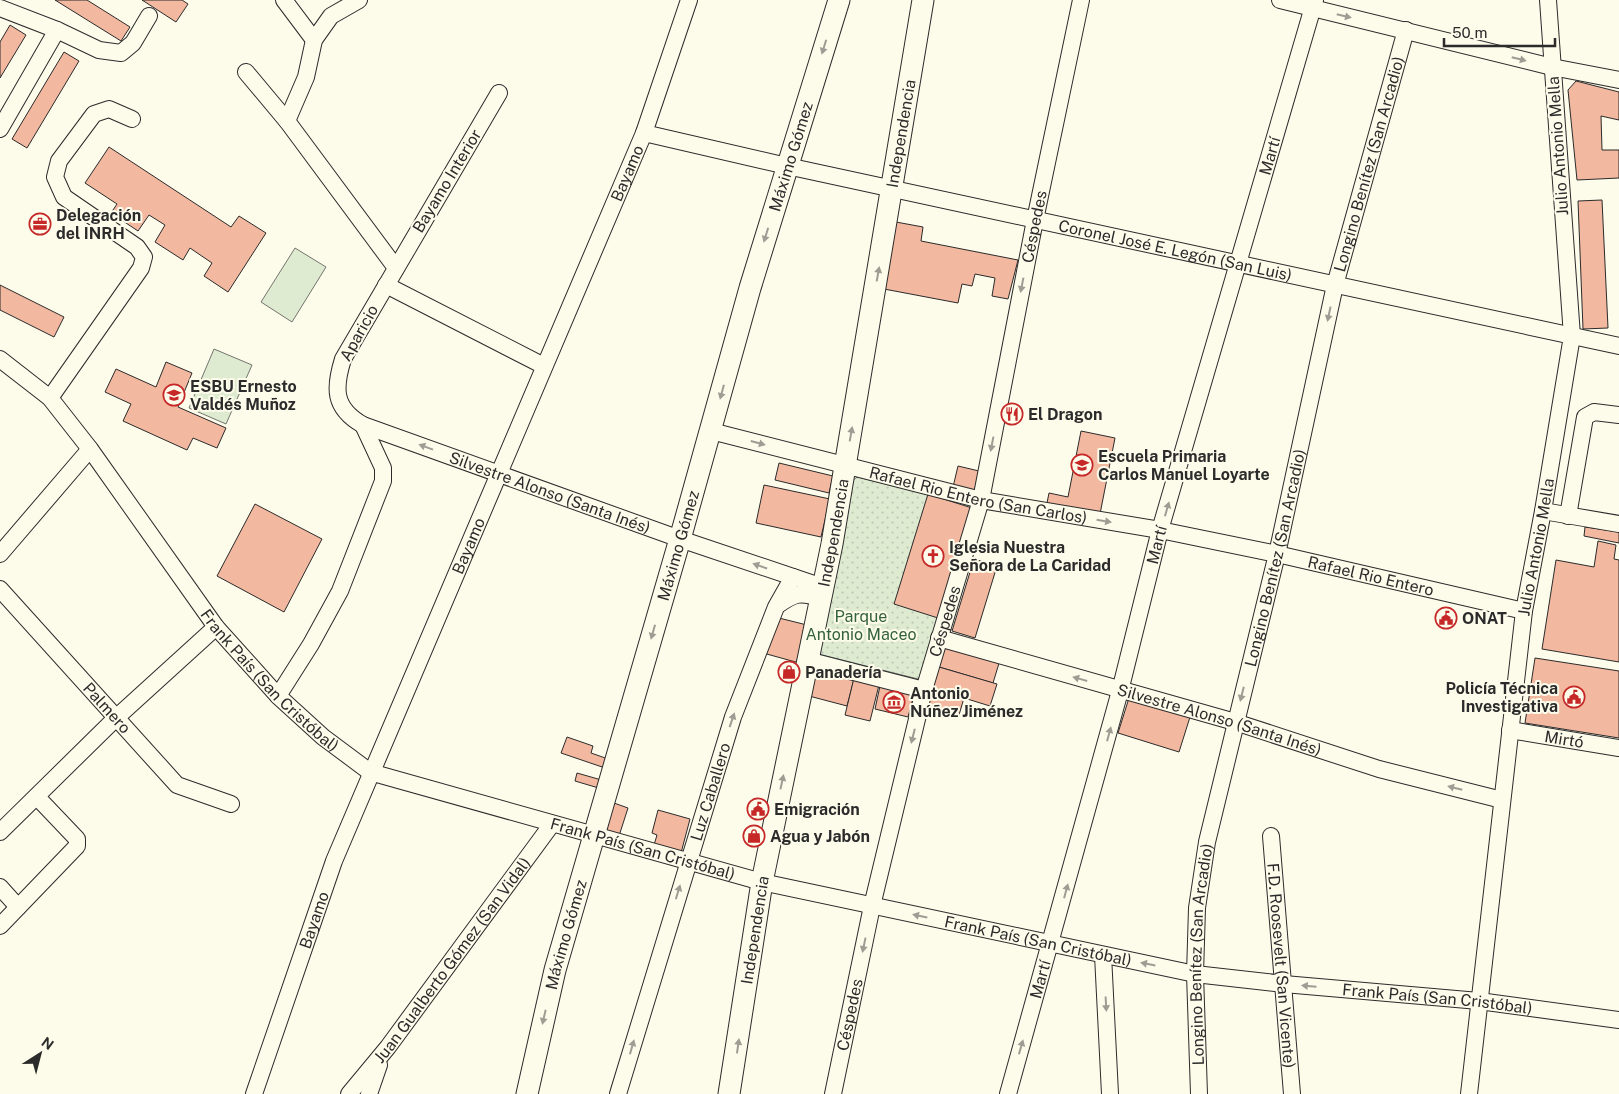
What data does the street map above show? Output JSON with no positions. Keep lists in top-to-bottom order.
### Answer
{
  "streets": {
    "main road": ["Independencia", "Máximo Gómez"],
    "street": [
      "Julio Antonio Mella",
      "Martí",
      "Longino Benítez (San Arcadio)",
      "Bayamo",
      "Bayamo Interior",
      "Céspedes",
      "Coronel José E. Legón (San Luis)",
      "Aparicio",
      "Silvestre Alonso (Santa Inés)",
      "Rafael Rio Entero (San Carlos)",
      "Rafael Rio Entero",
      "Frank País (San Cristóbal)",
      "Palmero",
      "Mirtó",
      "Luz Caballero",
      "Juan Gualberto Gómez (San Vidal)",
      "F.D. Roosevelt (San Vicente)"
    ]
  },
  "crossings": [
    ["Independencia", "Coronel José E. Legón (San Luis)"],
    ["Independencia", "Silvestre Alonso (Santa Inés)"],
    ["Independencia", "Rafael Rio Entero (San Carlos)"],
    ["Independencia", "Frank País (San Cristóbal)"],
    ["Julio Antonio Mella", "Coronel José E. Legón (San Luis)"],
    ["Julio Antonio Mella", "Silvestre Alonso (Santa Inés)"],
    ["Julio Antonio Mella", "Rafael Rio Entero"],
    ["Julio Antonio Mella", "Frank País (San Cristóbal)"],
    ["Julio Antonio Mella", "Mirtó"],
    ["Máximo Gómez", "Coronel José E. Legón (San Luis)"],
    ["Máximo Gómez", "Silvestre Alonso (Santa Inés)"],
    ["Máximo Gómez", "Rafael Rio Entero (San Carlos)"],
    ["Máximo Gómez", "Frank País (San Cristóbal)"],
    ["Martí", "Coronel José E. Legón (San Luis)"],
    ["Martí", "Silvestre Alonso (Santa Inés)"],
    ["Martí", "Rafael Rio Entero (San Carlos)"],
    ["Martí", "Rafael Rio Entero"],
    ["Martí", "Frank País (San Cristóbal)"],
    ["Longino Benítez (San Arcadio)", "Coronel José E. Legón (San Luis)"],
    ["Longino Benítez (San Arcadio)", "Silvestre Alonso (Santa Inés)"],
    ["Longino Benítez (San Arcadio)", "Rafael Rio Entero"],
    ["Longino Benítez (San Arcadio)", "Frank País (San Cristóbal)"],
    ["Bayamo", "Coronel José E. Legón (San Luis)"],
    ["Bayamo", "Silvestre Alonso (Santa Inés)"],
    ["Bayamo", "Frank País (San Cristóbal)"],
    ["Bayamo Interior", "Aparicio"],
    ["Céspedes", "Coronel José E. Legón (San Luis)"],
    ["Céspedes", "Silvestre Alonso (Santa Inés)"],
    ["Céspedes", "Rafael Rio Entero (San Carlos)"],
    ["Céspedes", "Frank País (San Cristóbal)"],
    ["Aparicio", "Silvestre Alonso (Santa Inés)"],
    ["Aparicio", "Frank País (San Cristóbal)"],
    ["Silvestre Alonso (Santa Inés)", "Luz Caballero"],
    ["Rafael Rio Entero (San Carlos)", "Rafael Rio Entero"],
    ["Frank País (San Cristóbal)", "Luz Caballero"],
    ["Frank País (San Cristóbal)", "Juan Gualberto Gómez (San Vidal)"],
    ["Frank País (San Cristóbal)", "F.D. Roosevelt (San Vicente)"]
  ],
  "one_way": [
    "Independencia",
    "Máximo Gómez",
    "Martí",
    "Longino Benítez (San Arcadio)",
    "Céspedes",
    "Silvestre Alonso (Santa Inés)",
    "Rafael Rio Entero (San Carlos)",
    "Luz Caballero"
  ],
  "parks": ["Parque Antonio Maceo"],
  "places": {
    "office": ["Delegación del INRH"],
    "school or university": ["ESBU Ernesto Valdés Muñoz", "Escuela Primaria Carlos Manuel Loyarte"],
    "restaurant": ["El Dragon"],
    "church": ["Iglesia Nuestra Señora de La Caridad"],
    "public building": ["ONAT", "Policía Técnica Investigativa", "Emigración"],
    "shop": ["Panadería", "Agua y Jabón"],
    "museum": ["Antonio Núñez Jiménez"]
  },
  "scale_bar": "50 m",
  "north": "top right"
}
